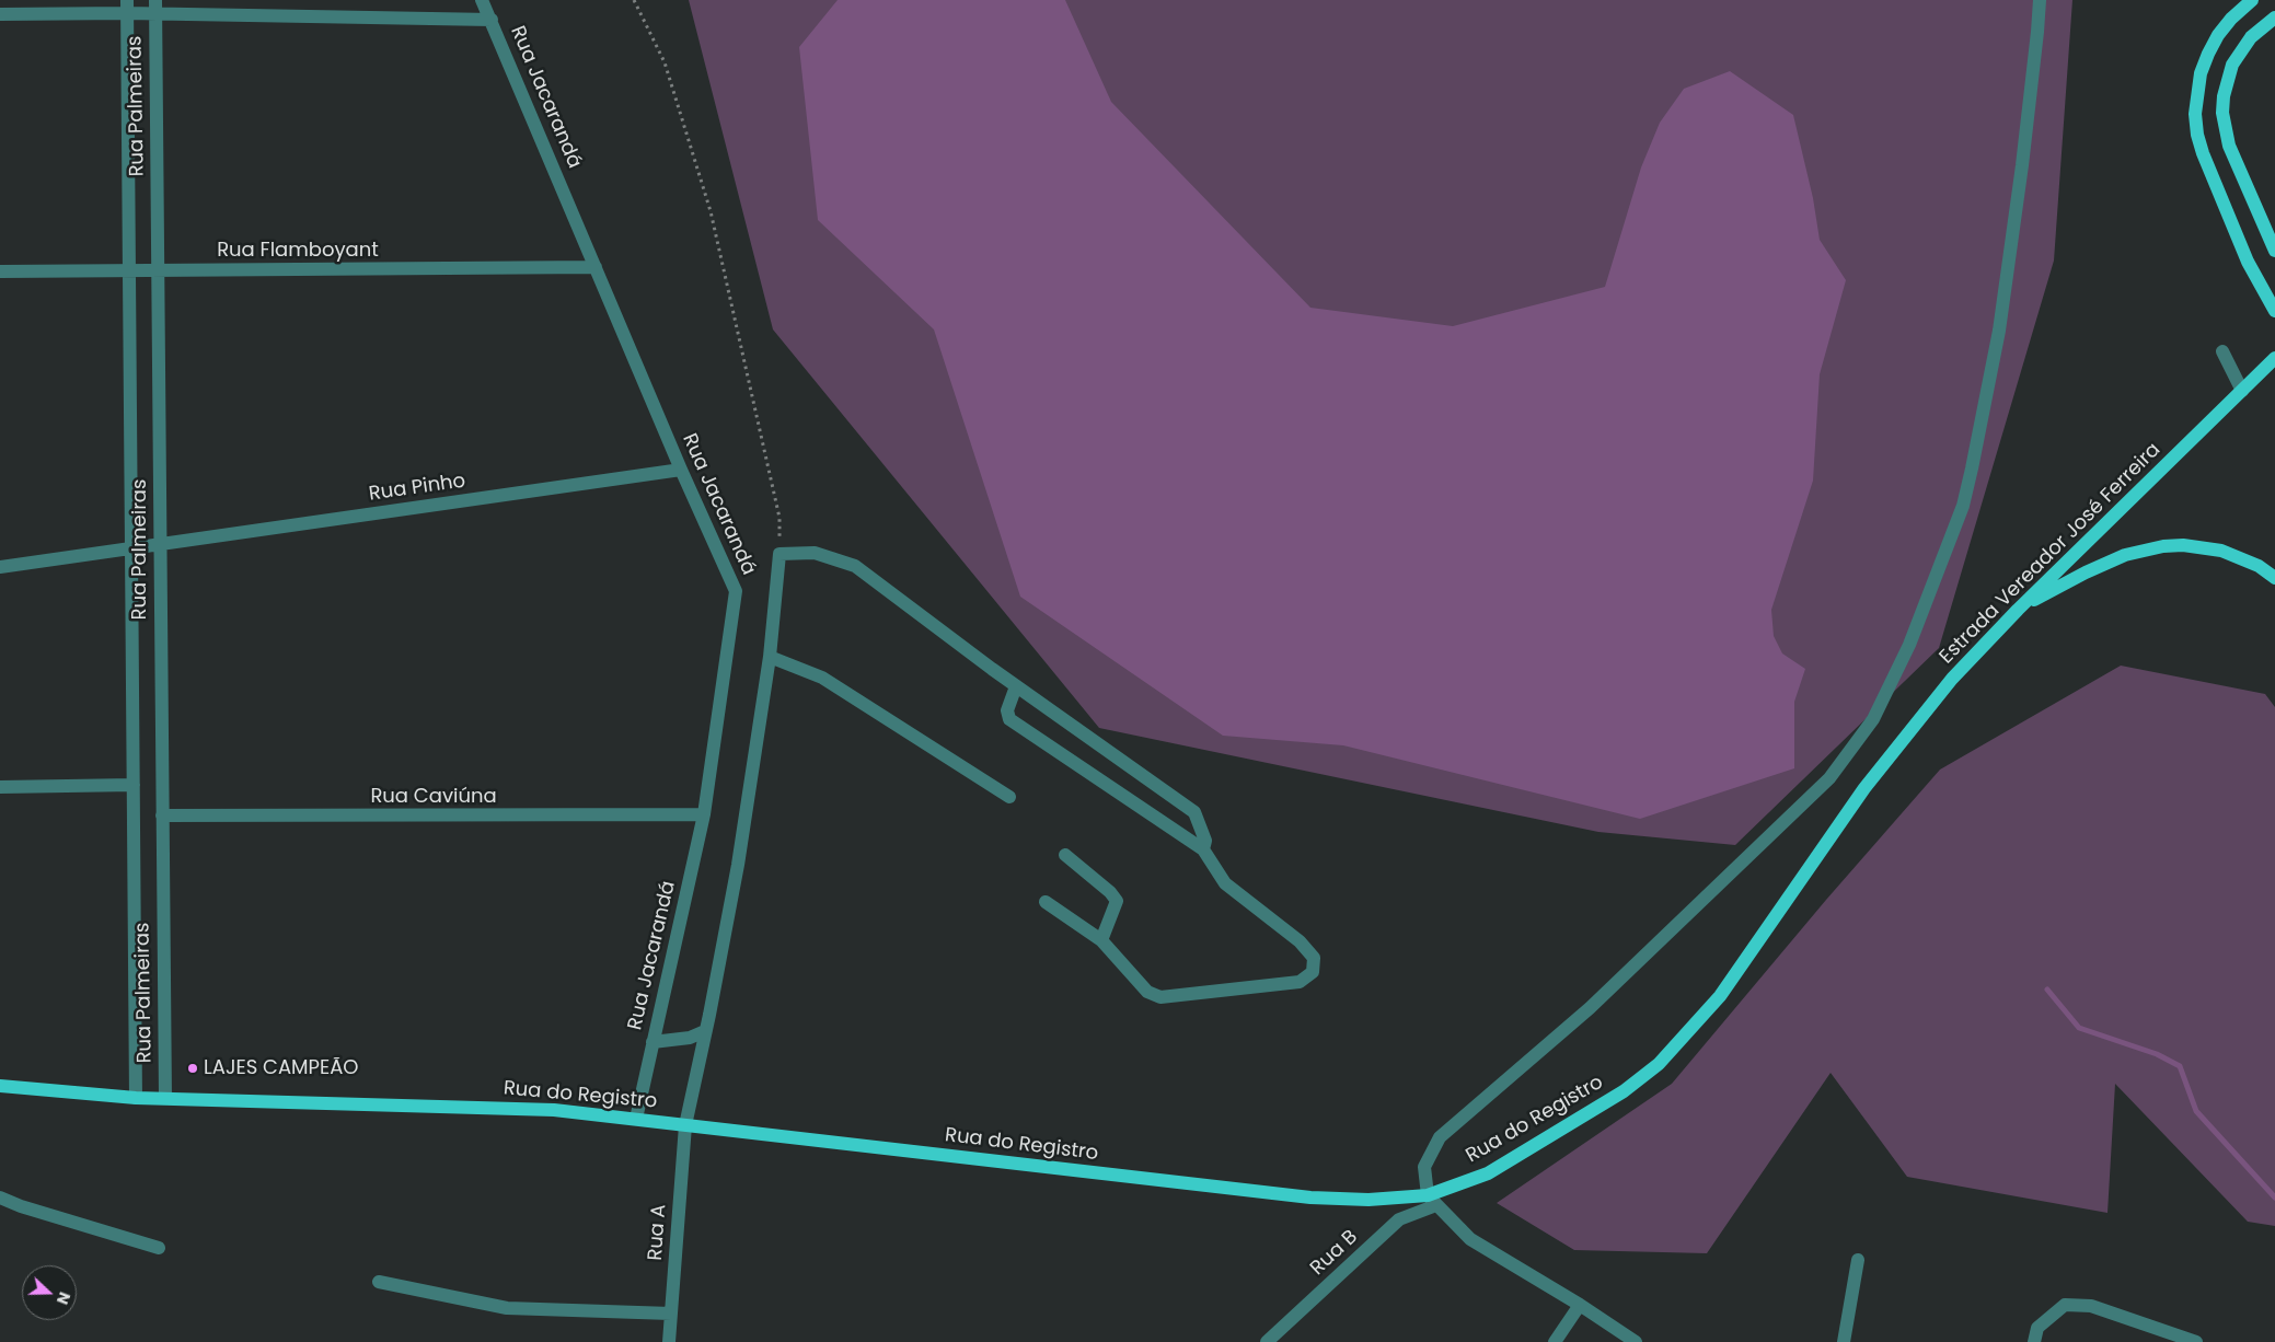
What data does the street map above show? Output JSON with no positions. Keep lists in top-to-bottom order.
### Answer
{
  "streets": {
    "main road": ["Estrada Vereador José Ferreira", "Rua do Registro"],
    "street": [
      "Rua Jacarandá",
      "Rua Palmeiras",
      "Rua Flamboyant",
      "Rua Pinho",
      "Rua Caviúna",
      "Rua A",
      "Rua B"
    ]
  },
  "crossings": [
    ["Rua Jacarandá", "Rua Flamboyant"],
    ["Rua Jacarandá", "Rua Pinho"],
    ["Rua Jacarandá", "Rua Caviúna"],
    ["Rua Jacarandá", "Rua do Registro"],
    ["Rua Palmeiras", "Rua Flamboyant"],
    ["Rua Palmeiras", "Rua Pinho"],
    ["Rua Palmeiras", "Rua Caviúna"],
    ["Rua Palmeiras", "Rua do Registro"],
    ["Estrada Vereador José Ferreira", "Rua do Registro"],
    ["Rua do Registro", "Rua A"],
    ["Rua do Registro", "Rua B"]
  ],
  "places": ["LAJES CAMPEÃO"],
  "north": "right"
}
